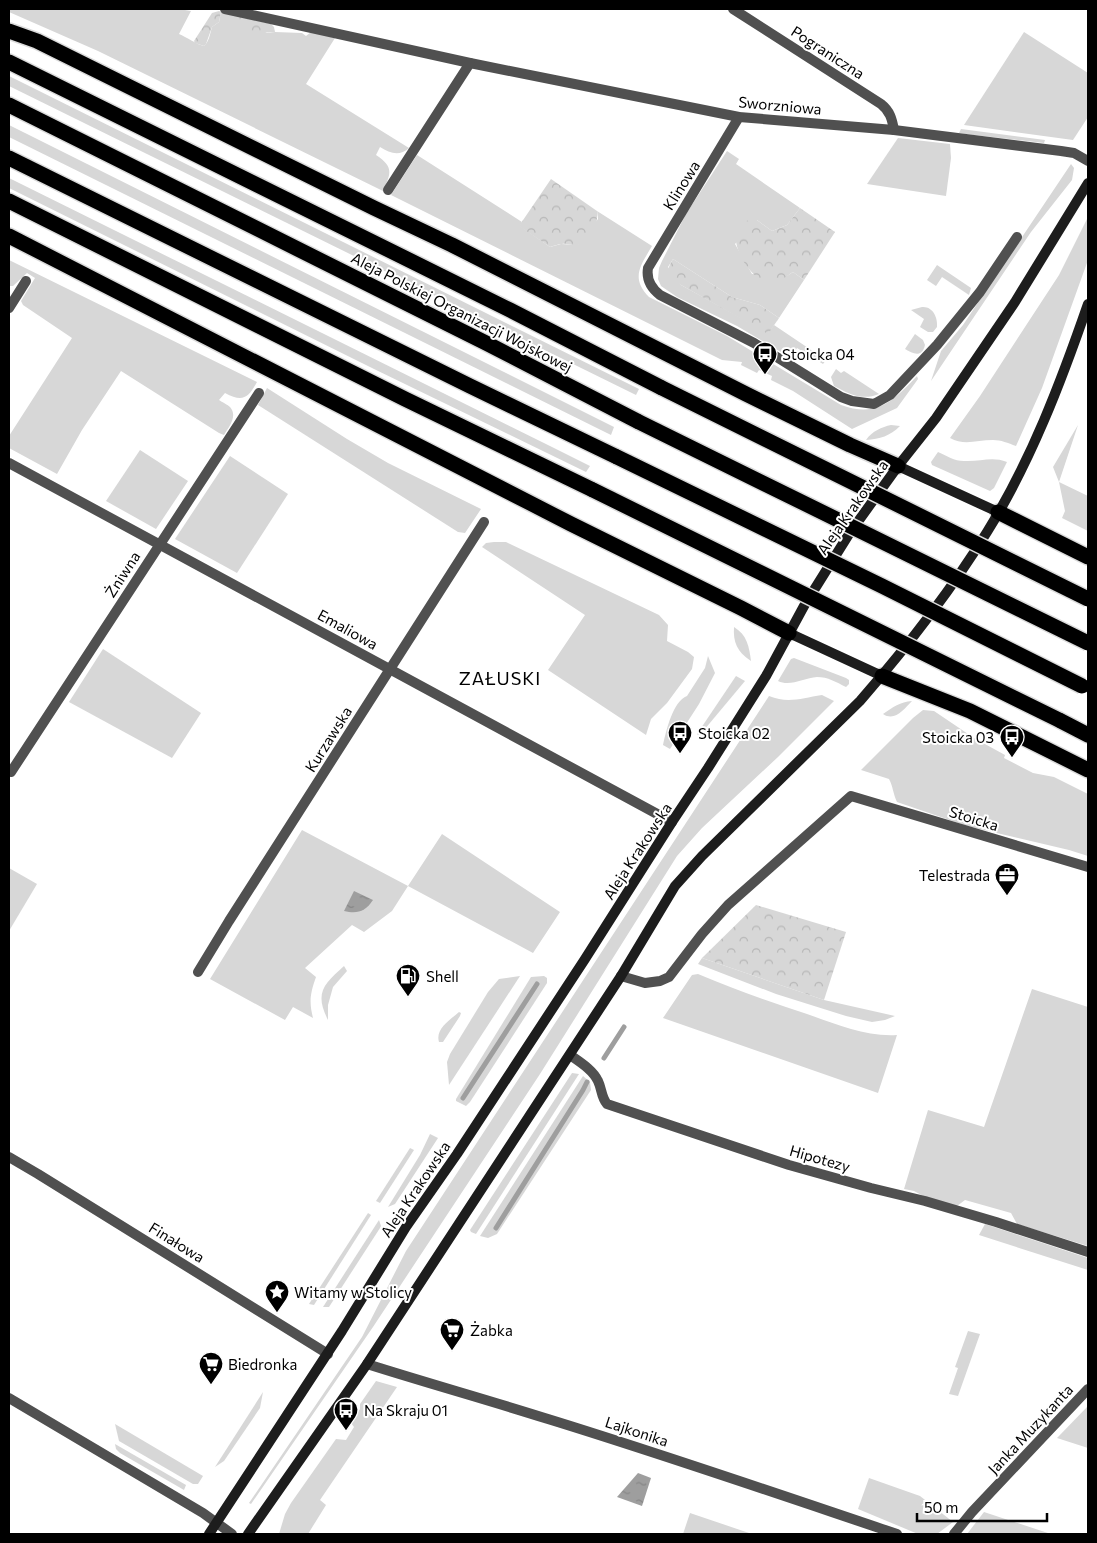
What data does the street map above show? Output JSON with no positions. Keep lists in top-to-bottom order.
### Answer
{
  "streets": {
    "highway": ["Aleja Polskiej Organizacji Wojskowej"],
    "main road": ["Aleja Krakowska"],
    "street": [
      "Pograniczna",
      "Sworzniowa",
      "Klinowa",
      "Żniwna",
      "Emaliowa",
      "Kurzawska",
      "Stoicka",
      "Hipotezy",
      "Finałowa",
      "Janka Muzykanta",
      "Lajkonika"
    ]
  },
  "crossings": [
    ["Pograniczna", "Sworzniowa"],
    ["Sworzniowa", "Klinowa"],
    ["Aleja Krakowska", "Emaliowa"],
    ["Aleja Krakowska", "Finałowa"],
    ["Żniwna", "Emaliowa"],
    ["Emaliowa", "Kurzawska"]
  ],
  "districts": ["ZAŁUSKI"],
  "places": {
    "bus stop": [
      "Stoicka 04",
      "Stoicka 02",
      "Stoicka 03",
      "Na Skraju 01"
    ],
    "office": ["Telestrada"],
    "fuel station": ["Shell"],
    "place": ["Witamy w Stolicy"],
    "supermarket": ["Żabka", "Biedronka"]
  },
  "scale_bar": "50 m"
}
